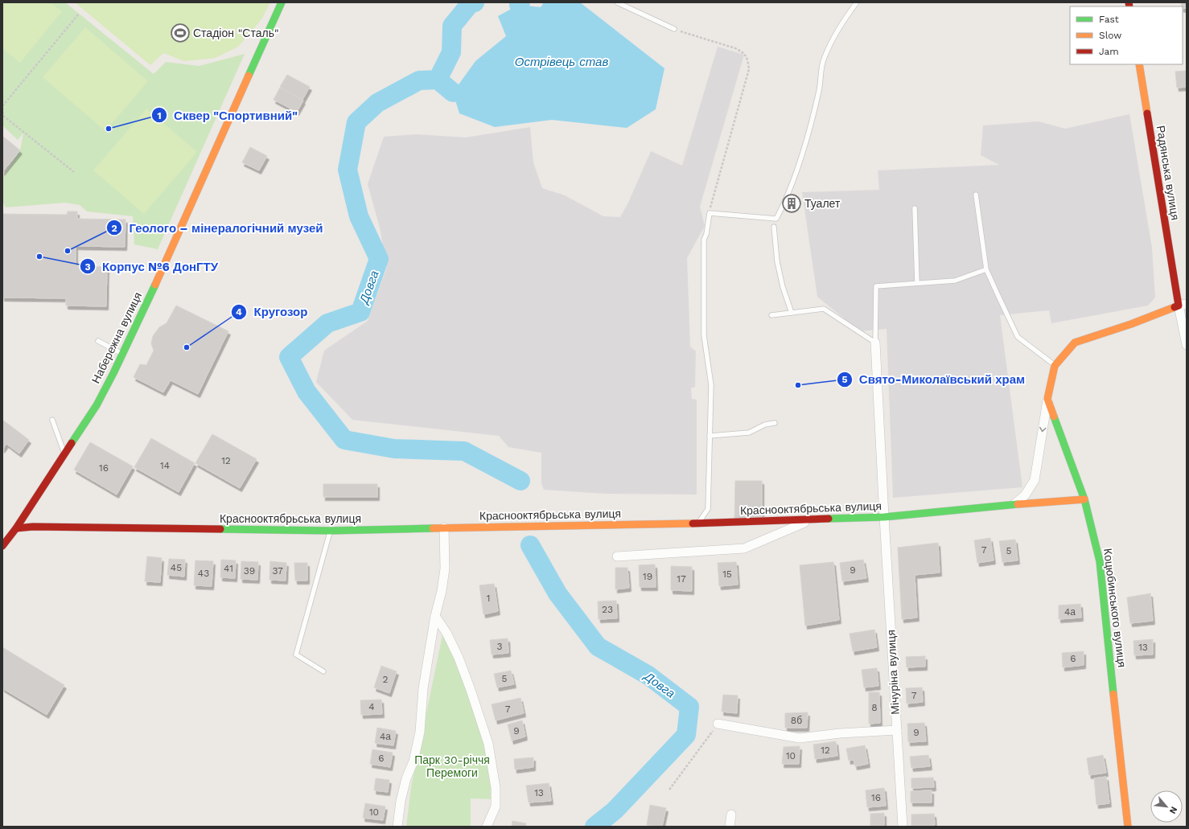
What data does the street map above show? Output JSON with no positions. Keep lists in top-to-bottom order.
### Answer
{
  "streets": {
    "street": [
      "Радянська вулиця",
      "Набережна вулиця",
      "Краснооктябрьська вулиця",
      "Коцюбинського вулиця",
      "Мічуріна вулиця"
    ]
  },
  "crossings": [
    ["Набережна вулиця", "Краснооктябрьська вулиця"],
    ["Краснооктябрьська вулиця", "Коцюбинського вулиця"],
    ["Краснооктябрьська вулиця", "Мічуріна вулиця"]
  ],
  "water": ["Острівець став", "Довга"],
  "parks": ["Парк 30-річчя Перемоги"],
  "places": {
    "sports": ["Стадіон \"Сталь\""],
    "other": [
      "Сквер \"Спортивний\"",
      "Геолого – мінералогічний музей",
      "Корпус №6 ДонГТУ",
      "Кругозор",
      "Свято-Миколаївський храм"
    ],
    "building": ["Туалет"]
  },
  "house_numbers": [
    "12",
    "14",
    "16",
    "7",
    "5",
    "45",
    "41",
    "9",
    "39",
    "37",
    "43",
    "15",
    "19",
    "17",
    "1",
    "23",
    "4а",
    "3",
    "13",
    "6",
    "5",
    "2",
    "7",
    "4",
    "8",
    "7",
    "8б",
    "9",
    "9",
    "4а",
    "12",
    "10",
    "6",
    "13",
    "16",
    "10"
  ],
  "legend": ["Fast", "Slow", "Jam"],
  "north": "bottom right"
}
